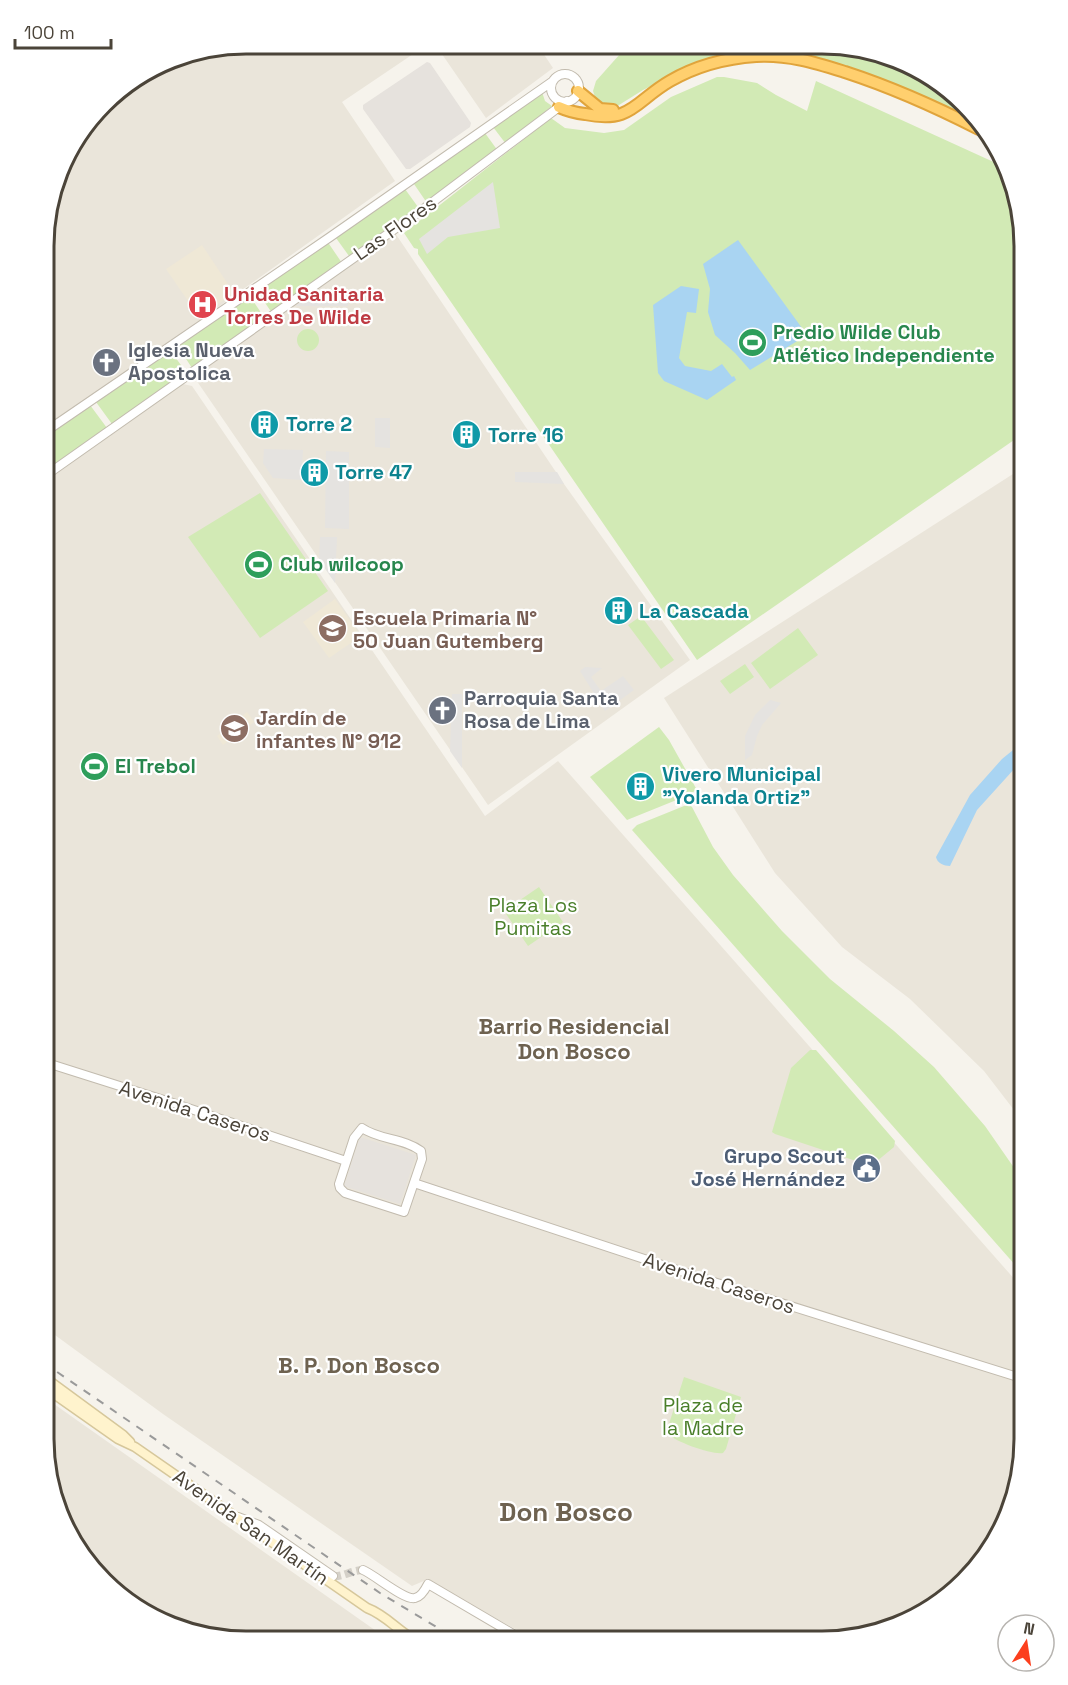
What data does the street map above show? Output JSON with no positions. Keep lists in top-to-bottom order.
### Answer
{
  "streets": {
    "main road": ["Avenida San Martín"],
    "street": ["Las Flores", "Avenida Caseros"]
  },
  "districts": ["Barrio Residencial Don Bosco", "B. P. Don Bosco", "Don Bosco"],
  "parks": ["Plaza Los Pumitas", "Plaza de la Madre"],
  "places": {
    "hospital": ["Unidad Sanitaria Torres De Wilde"],
    "sports": ["Predio Wilde Club Atlético Independiente", "Club wilcoop", "El Trebol"],
    "church": ["Iglesia Nueva Apostolica", "Parroquia Santa Rosa de Lima"],
    "building": [
      "Torre 2",
      "Torre 16",
      "Torre 47",
      "La Cascada",
      "Vivero Municipal \"Yolanda Ortiz\""
    ],
    "school or university": ["Escuela Primaria N° 50 Juan Gutemberg", "Jardín de infantes N° 912"],
    "public building": ["Grupo Scout José Hernández"]
  },
  "scale_bar": "100 m",
  "north": "top"
}
